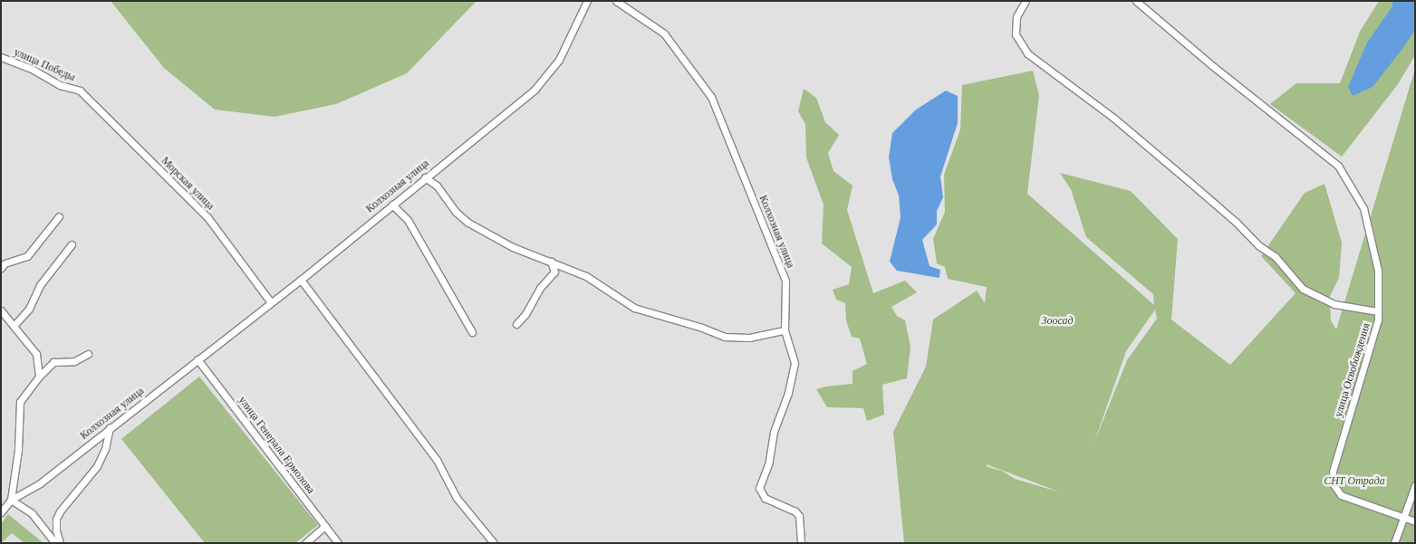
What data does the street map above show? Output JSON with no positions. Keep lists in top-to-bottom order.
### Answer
{
  "streets": {
    "street": [
      "улица Победы",
      "Морская улица",
      "Колхозная улица",
      "улица Освобождения",
      "улица Генерала Ермолова"
    ]
  },
  "crossings": [
    ["улица Победы", "Морская улица"],
    ["Морская улица", "Колхозная улица"],
    ["Колхозная улица", "улица Генерала Ермолова"]
  ],
  "parks": ["Зоосад", "СНТ Отрада"]
}
